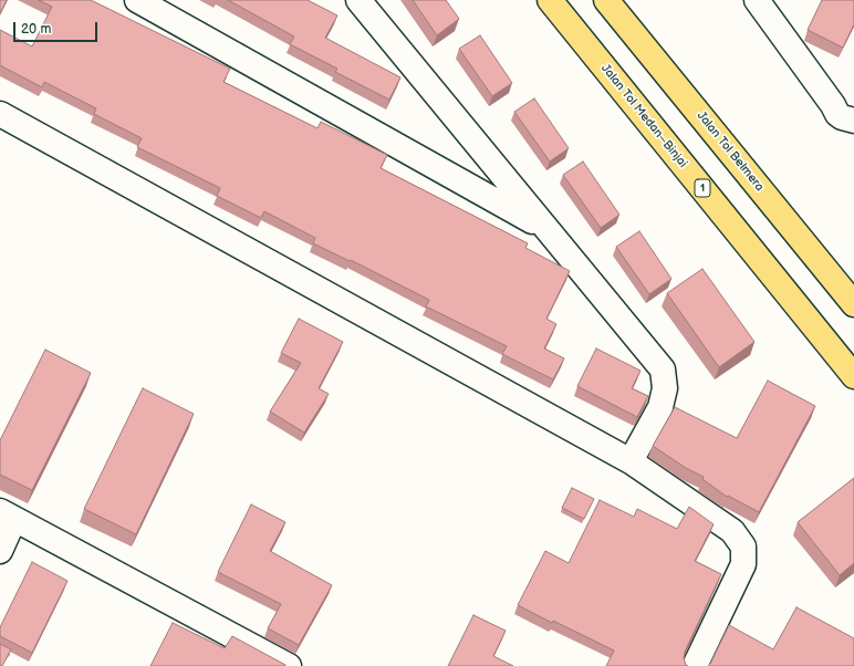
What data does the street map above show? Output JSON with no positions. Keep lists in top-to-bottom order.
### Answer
{
  "streets": {
    "highway": ["Jalan Tol Medan–Binjai", "Jalan Tol Belmera", "1"]
  },
  "scale_bar": "20 m"
}
